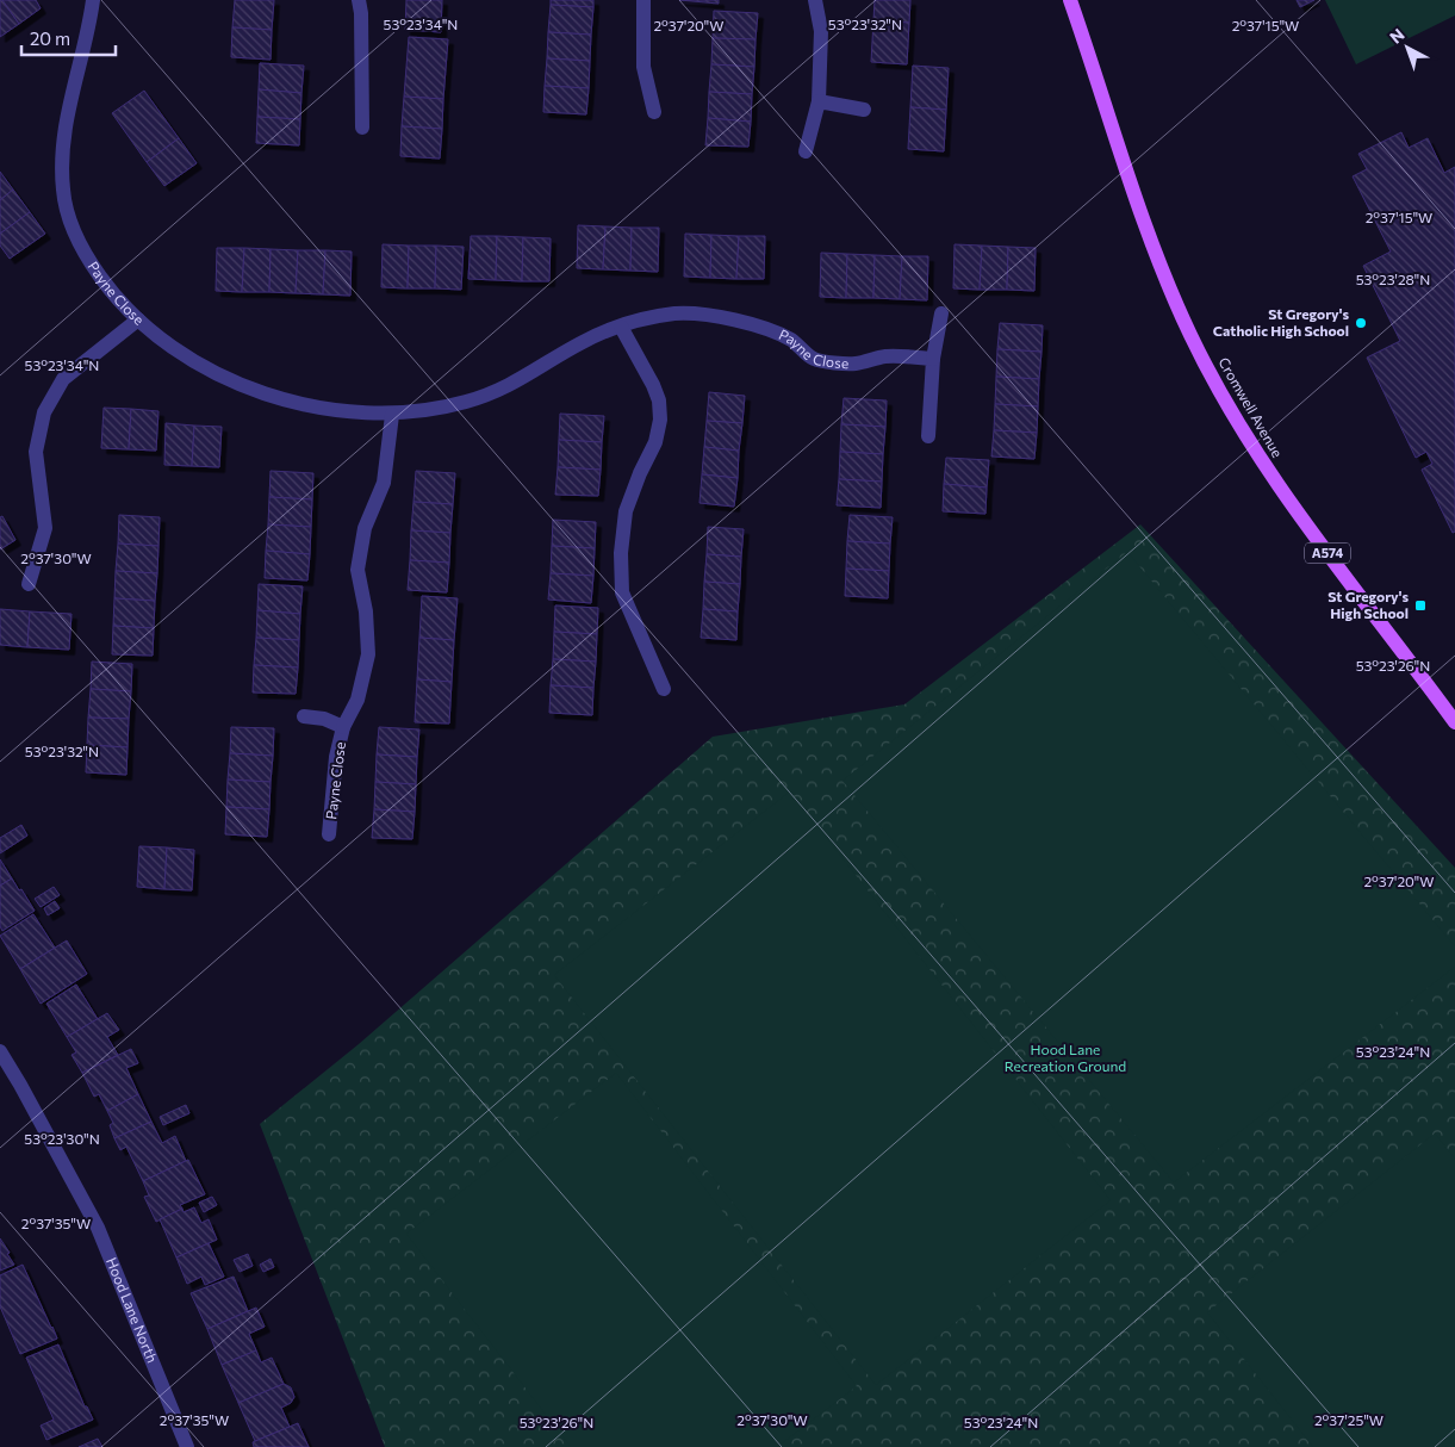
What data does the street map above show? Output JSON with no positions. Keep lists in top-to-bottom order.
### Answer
{
  "streets": {
    "main road": ["Cromwell Avenue", "A574"],
    "street": ["Payne Close", "Hood Lane North"]
  },
  "parks": ["Hood Lane Recreation Ground"],
  "places": {
    "other": ["St Gregory's Catholic High School"],
    "transit": ["St Gregory's High School"]
  },
  "scale_bar": "20 m",
  "north": "top left",
  "coordinates": [
    "53°23'34\"N",
    "53°23'32\"N",
    "2°37'20\"W",
    "2°37'15\"W",
    "53°23'28\"N",
    "2°37'30\"W",
    "53°23'26\"N",
    "53°23'24\"N",
    "53°23'30\"N",
    "2°37'35\"W",
    "2°37'25\"W"
  ]
}
